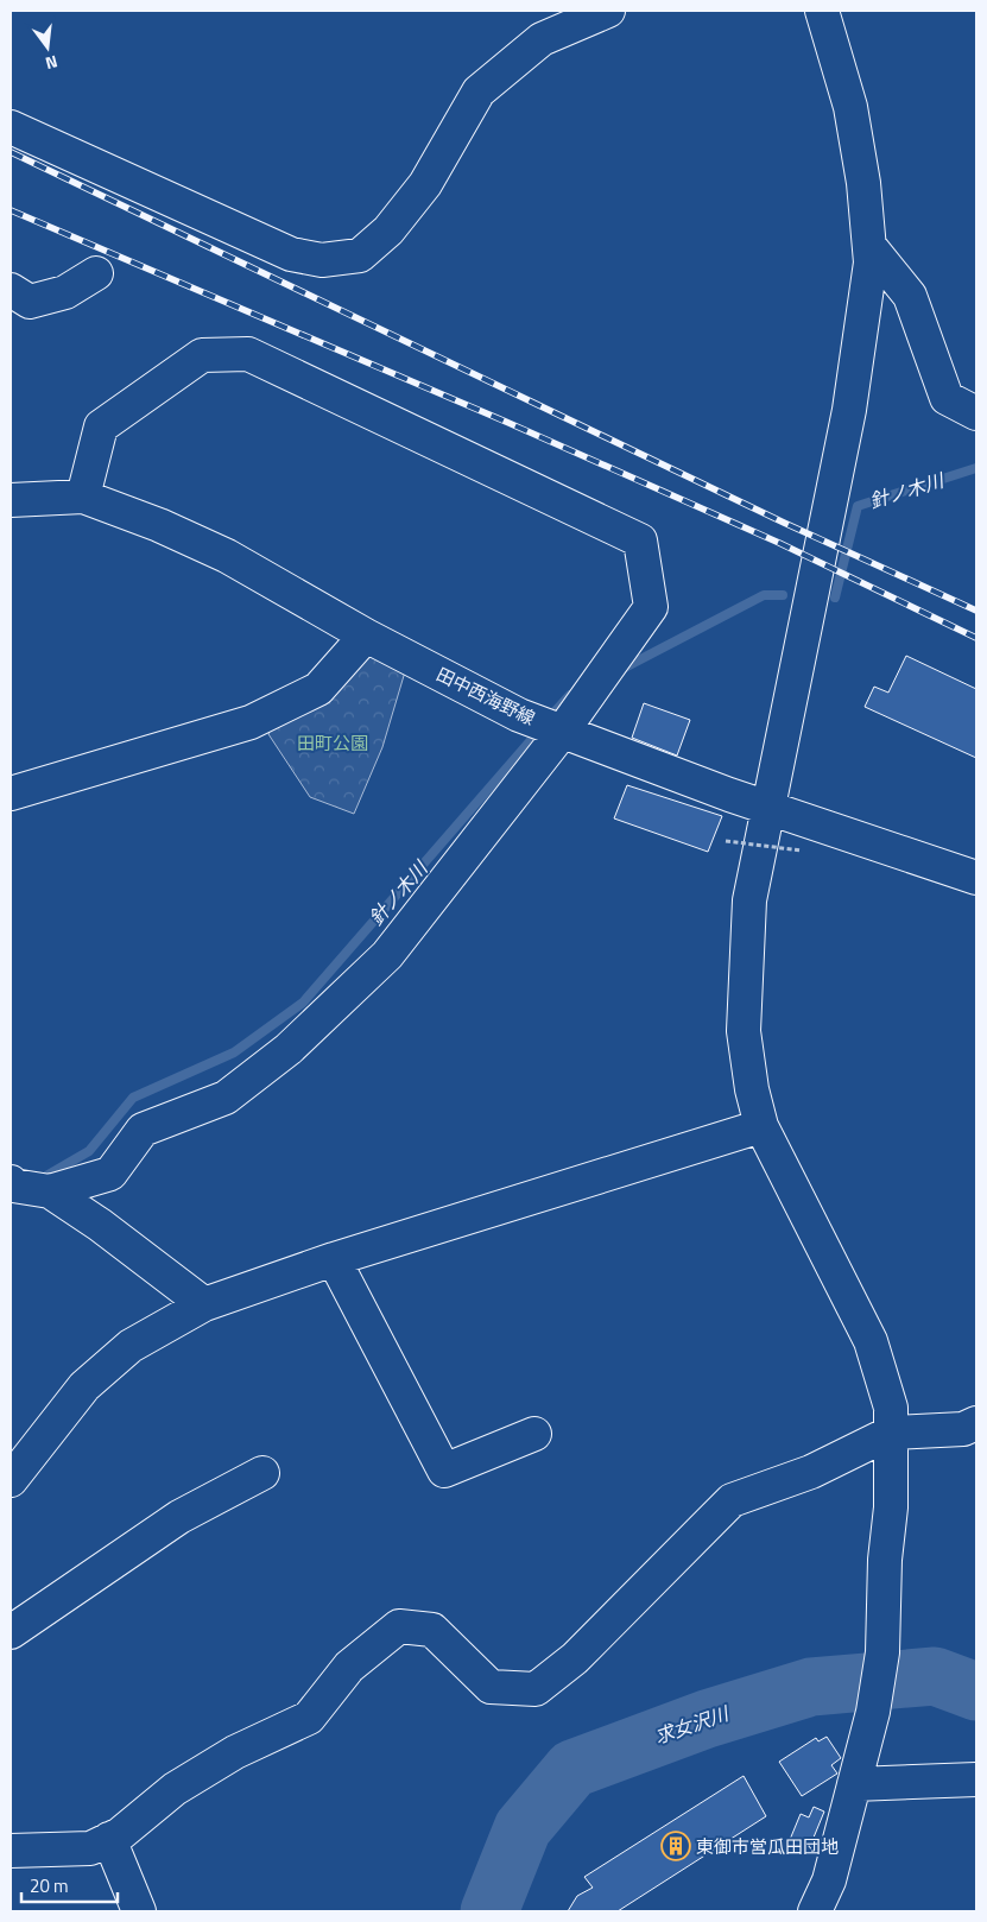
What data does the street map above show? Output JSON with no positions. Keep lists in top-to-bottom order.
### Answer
{
  "streets": {
    "street": ["田中西海野線"]
  },
  "water": ["針ノ木川", "求女沢川"],
  "parks": ["田町公園"],
  "places": {
    "building": ["東御市営瓜田団地"]
  },
  "scale_bar": "20 m",
  "north": "bottom"
}
